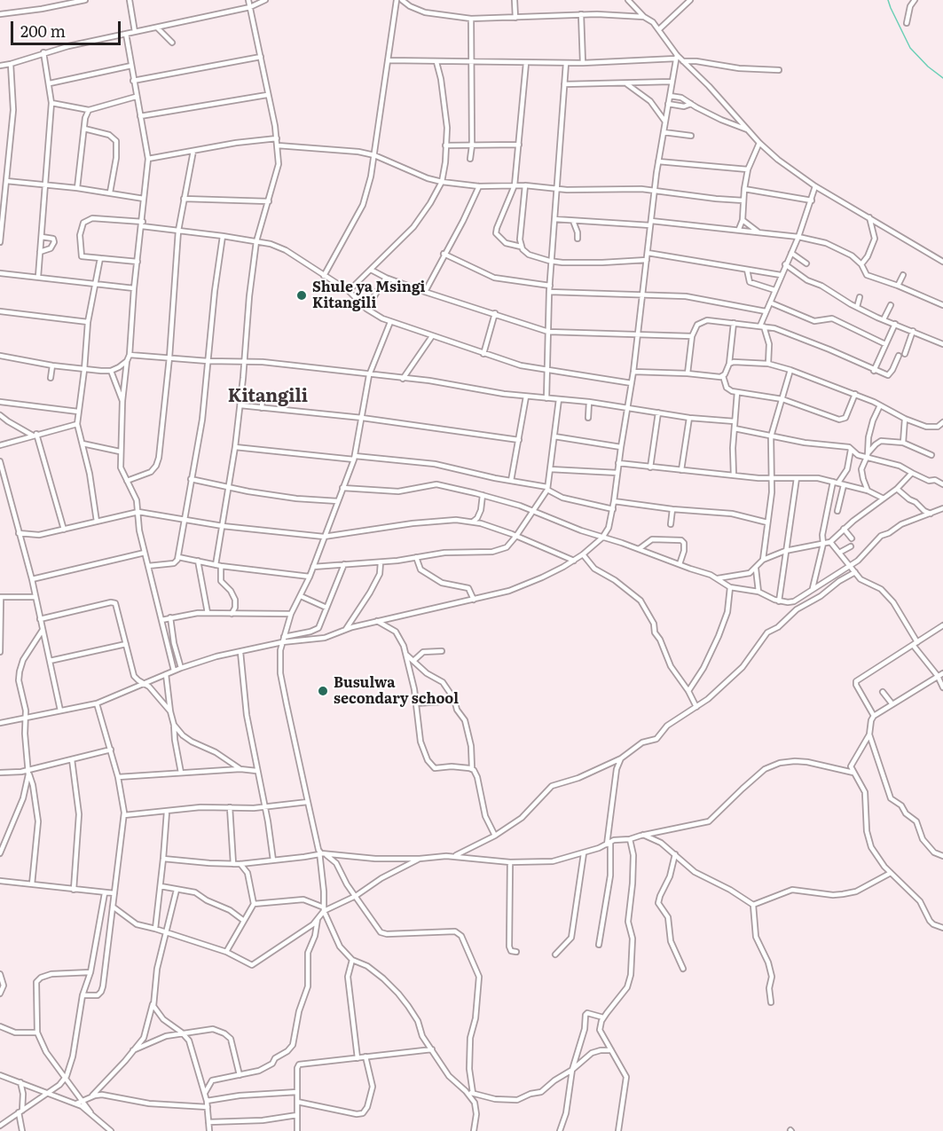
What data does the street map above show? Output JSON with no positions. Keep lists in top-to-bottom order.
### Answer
{
  "districts": ["Kitangili"],
  "places": ["Shule ya Msingi Kitangili", "Busulwa secondary school"],
  "scale_bar": "200 m"
}
